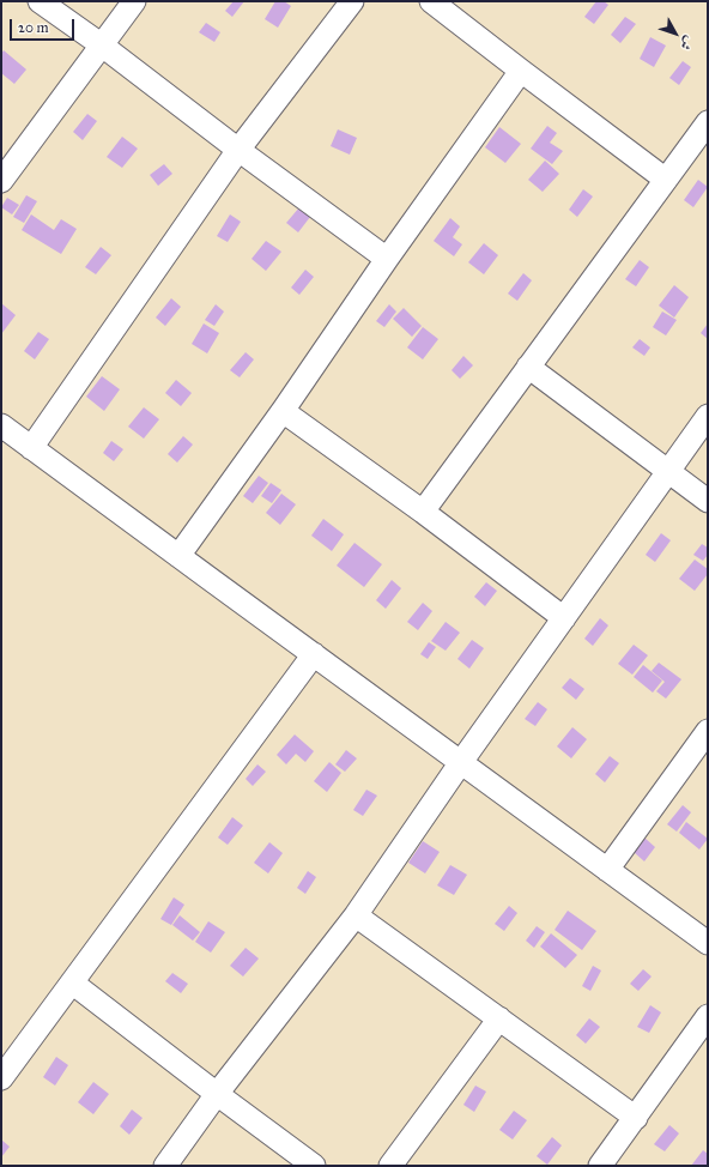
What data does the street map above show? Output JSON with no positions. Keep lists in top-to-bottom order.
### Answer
{
  "scale_bar": "20 m",
  "north": "bottom right"
}
